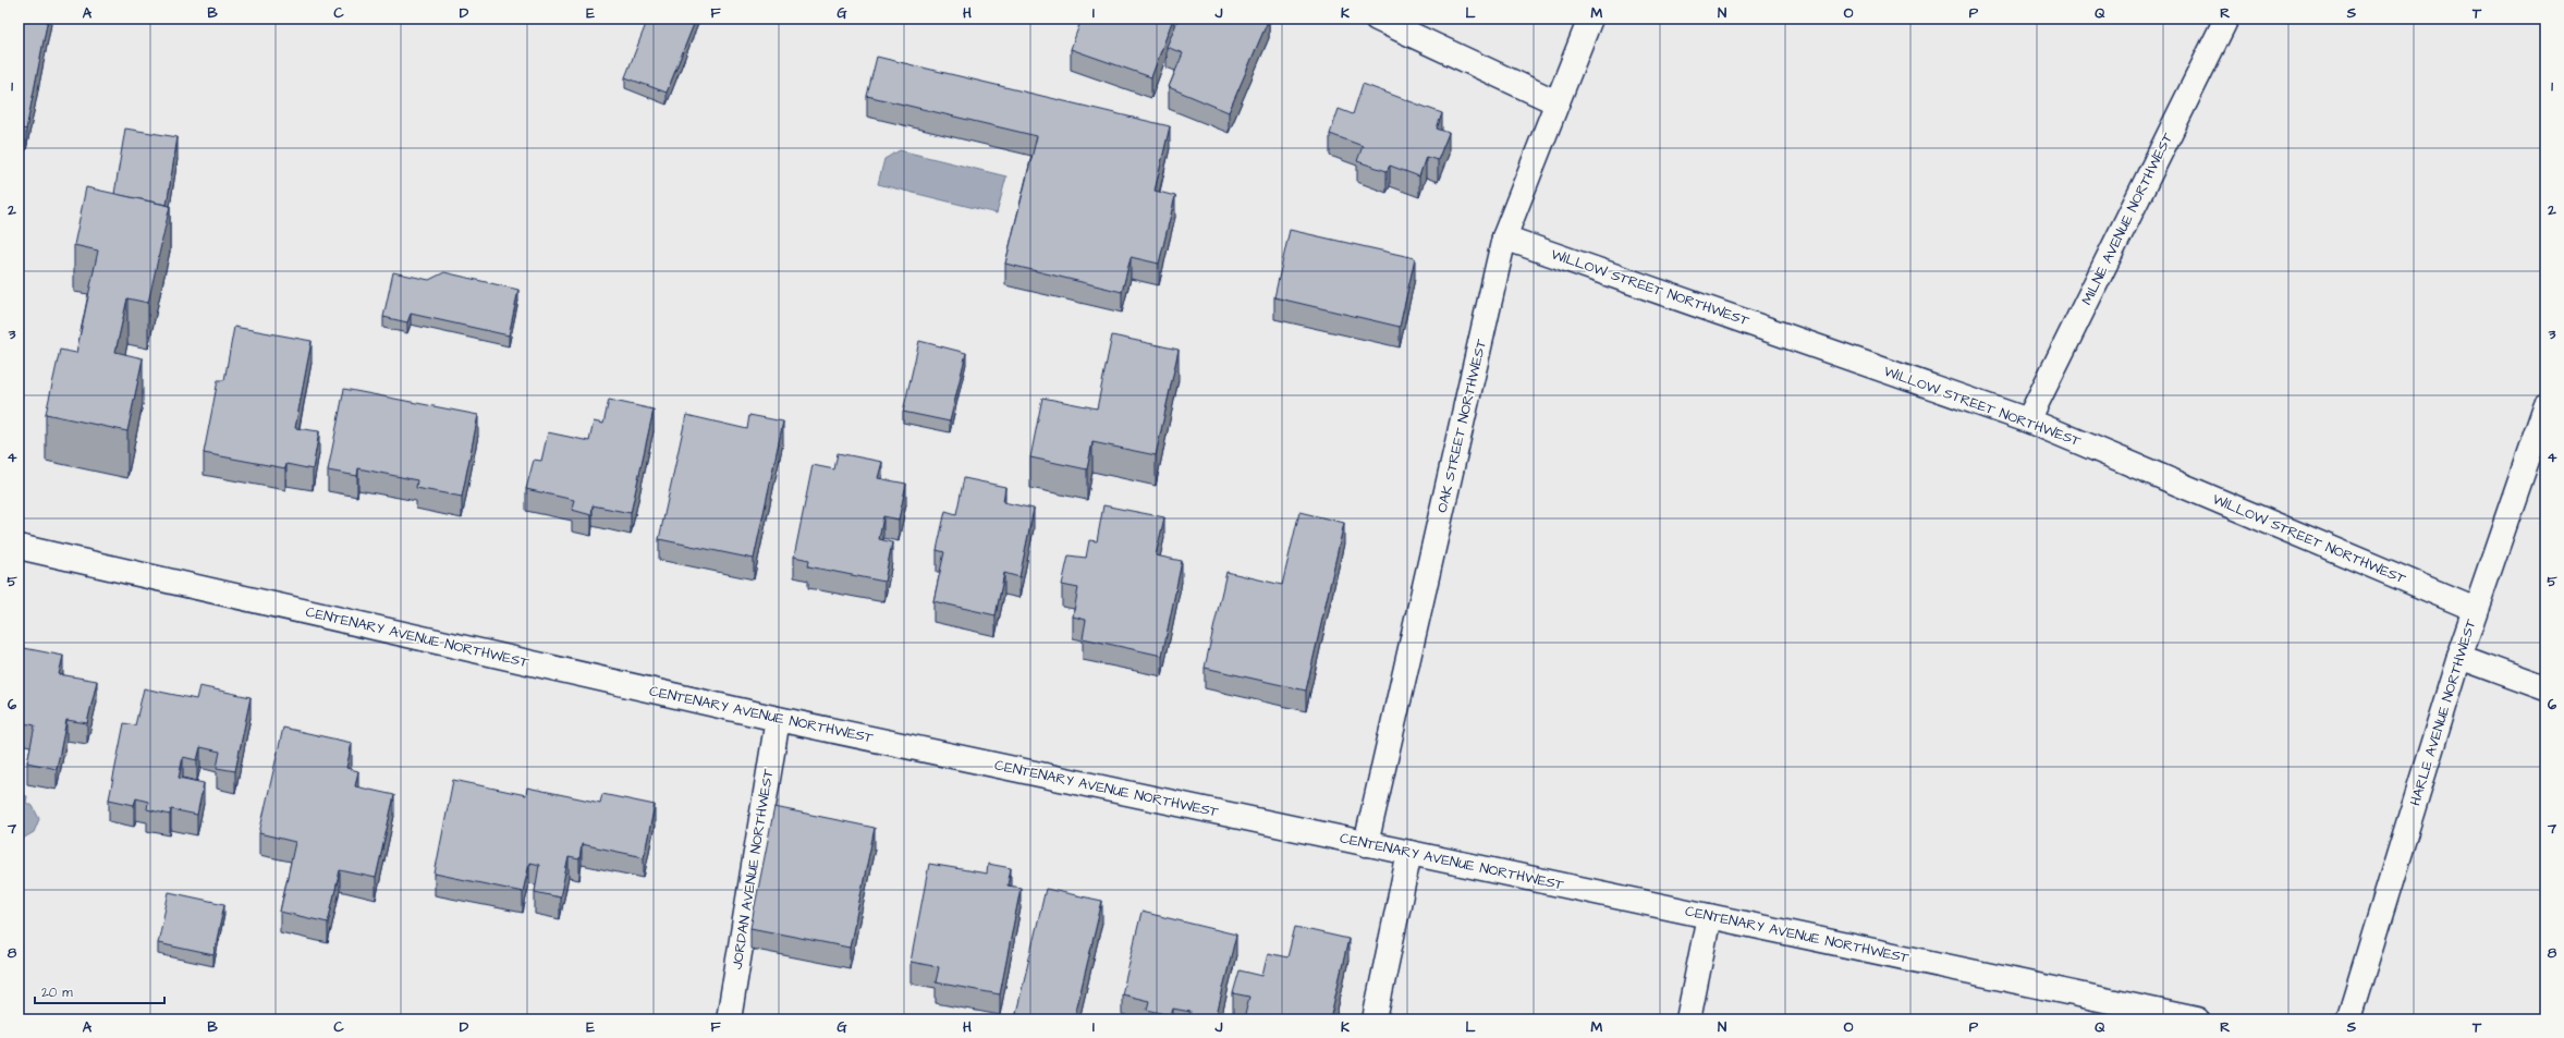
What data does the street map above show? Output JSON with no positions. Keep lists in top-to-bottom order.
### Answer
{
  "streets": {
    "street": [
      "MILNE AVENUE NORTHWEST",
      "WILLOW STREET NORTHWEST",
      "OAK STREET NORTHWEST",
      "CENTENARY AVENUE NORTHWEST",
      "HARLE AVENUE NORTHWEST",
      "JORDAN AVENUE NORTHWEST"
    ]
  },
  "crossings": [
    ["MILNE AVENUE NORTHWEST", "WILLOW STREET NORTHWEST"],
    ["WILLOW STREET NORTHWEST", "OAK STREET NORTHWEST"],
    ["WILLOW STREET NORTHWEST", "HARLE AVENUE NORTHWEST"],
    ["OAK STREET NORTHWEST", "CENTENARY AVENUE NORTHWEST"],
    ["CENTENARY AVENUE NORTHWEST", "JORDAN AVENUE NORTHWEST"]
  ],
  "scale_bar": "20 m",
  "grid": {
    "columns": [
      "A",
      "B",
      "C",
      "D",
      "E",
      "F",
      "G",
      "H",
      "I",
      "J",
      "K",
      "L",
      "M",
      "N",
      "O",
      "P",
      "Q",
      "R",
      "S",
      "T"
    ],
    "rows": [
      "1",
      "2",
      "3",
      "4",
      "5",
      "6",
      "7",
      "8"
    ]
  }
}
